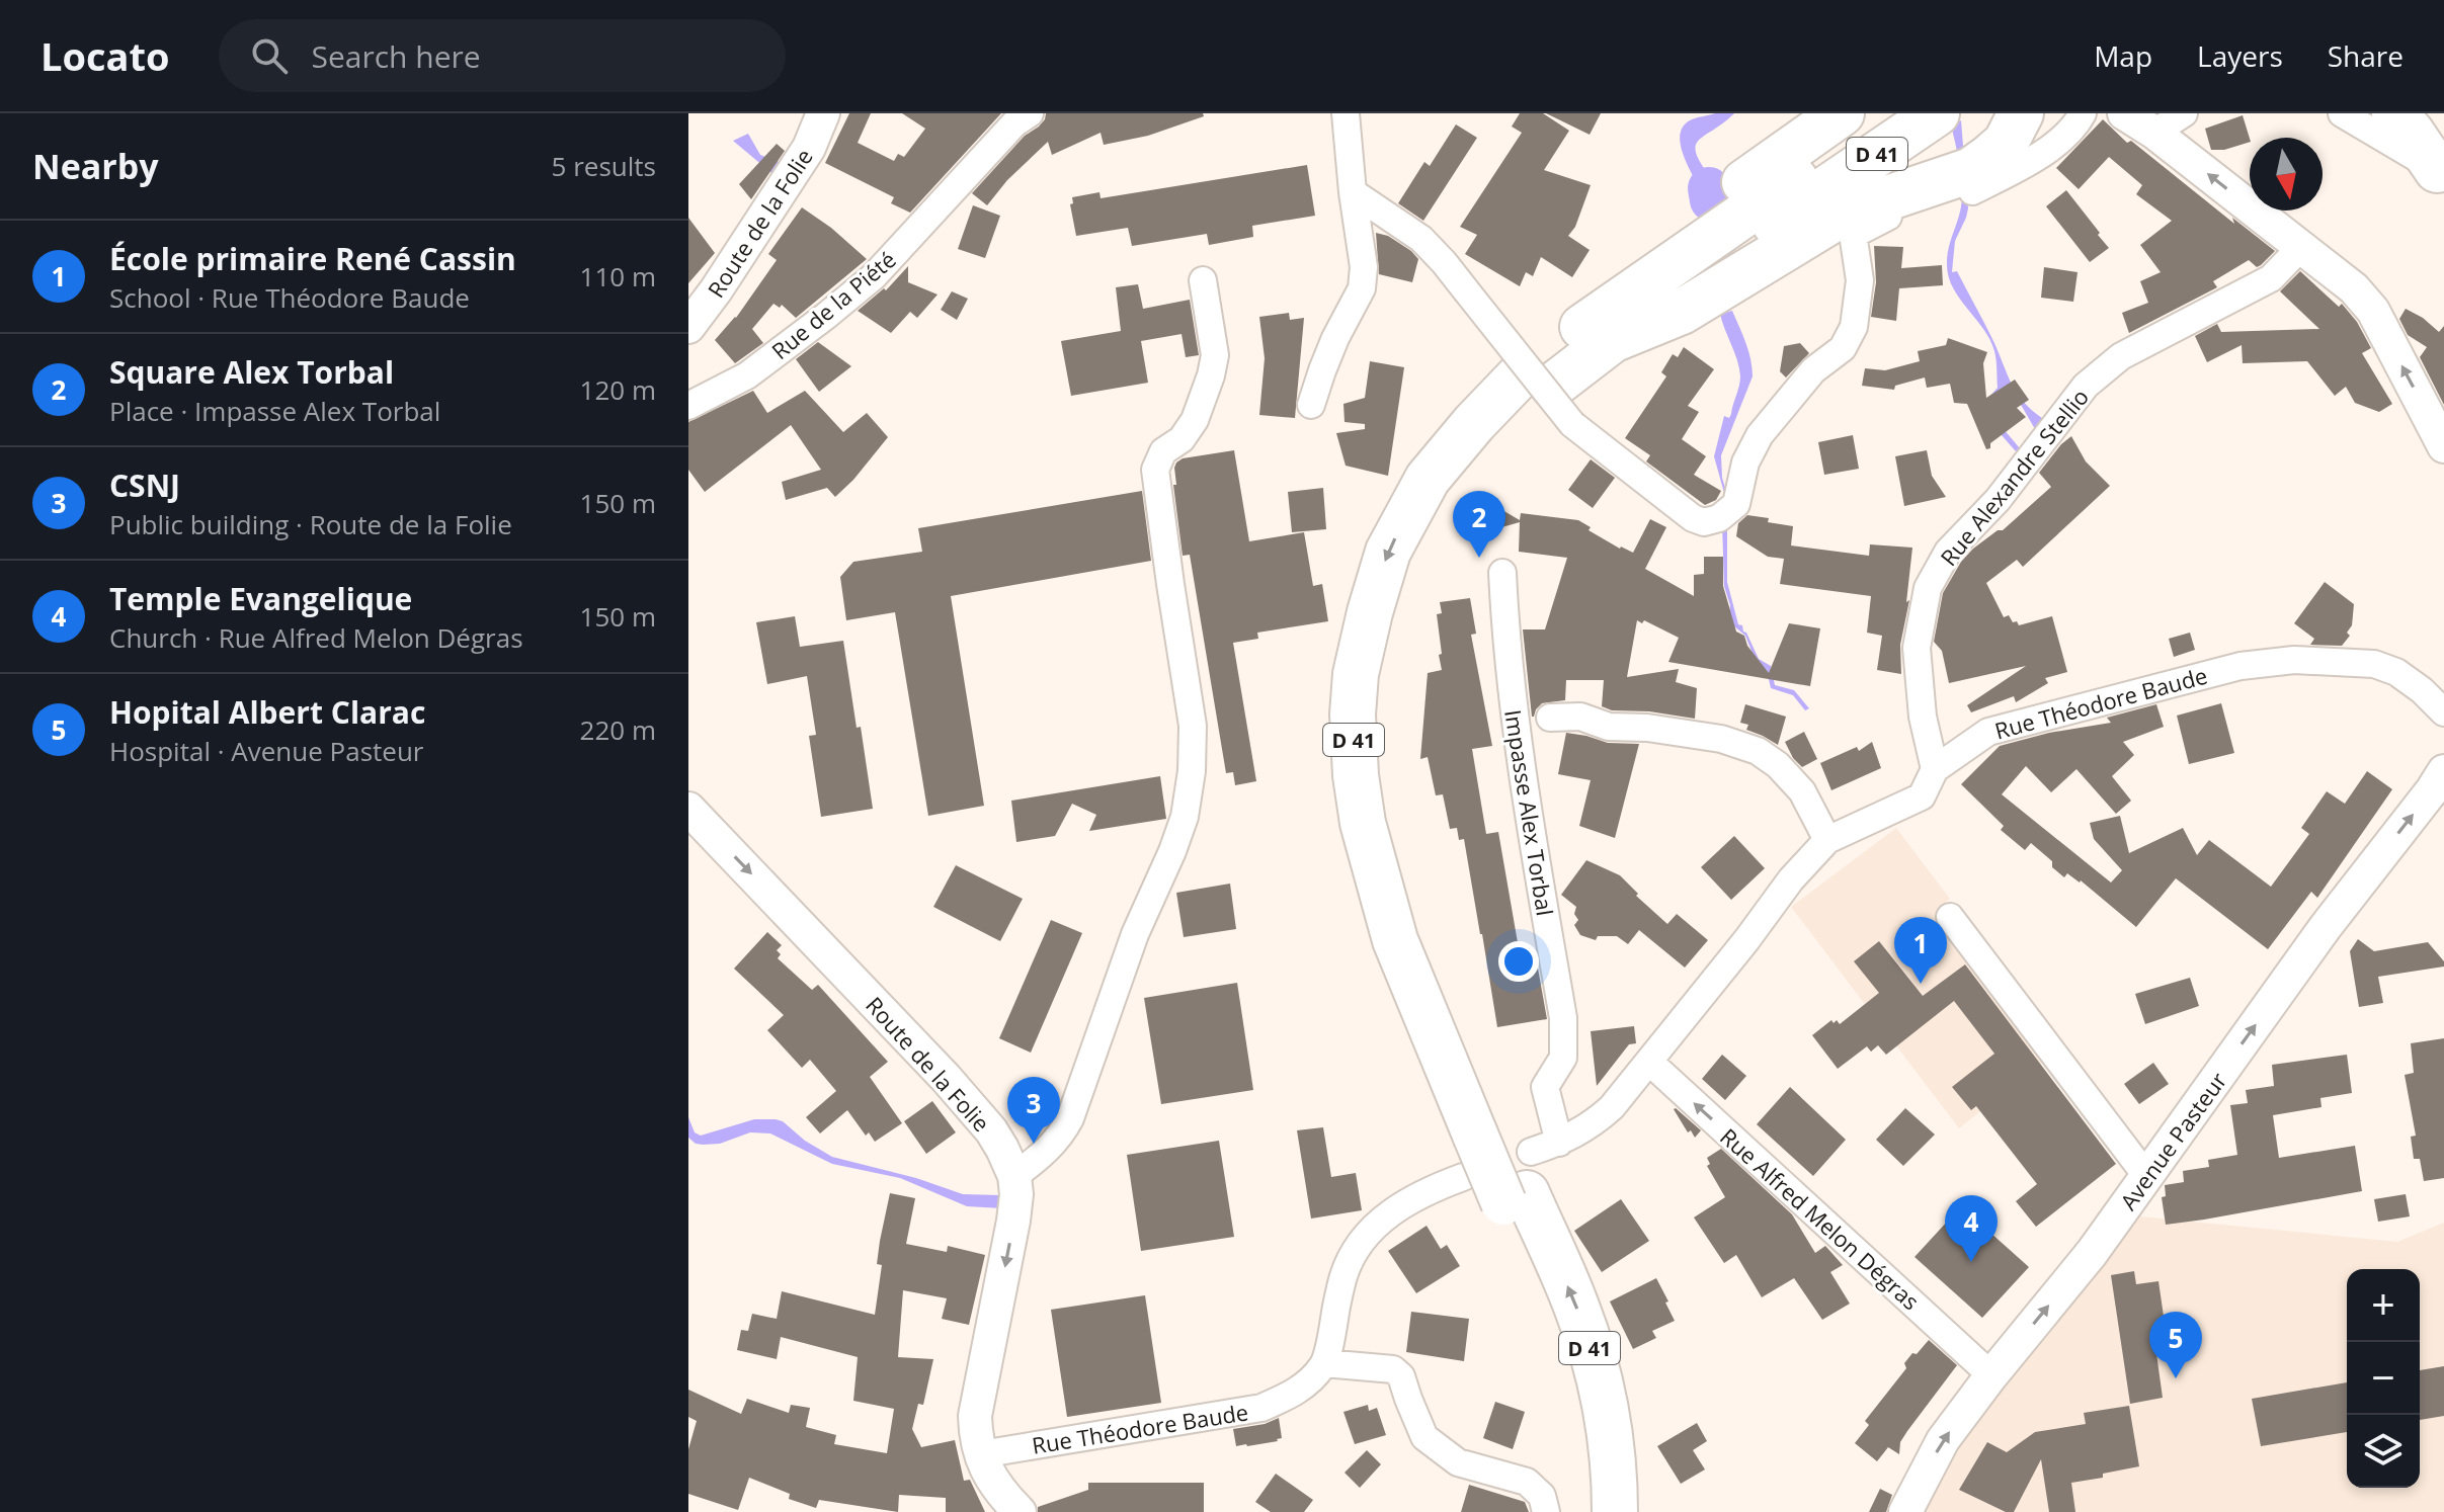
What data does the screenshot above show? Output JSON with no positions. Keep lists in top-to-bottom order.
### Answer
{
  "streets": {
    "highway": ["D 41"],
    "street": [
      "Route de la Folie",
      "Rue de la Piété",
      "Rue Alexandre Stellio",
      "Rue Théodore Baude",
      "Impasse Alex Torbal",
      "Avenue Pasteur",
      "Rue Alfred Melon Dégras"
    ]
  },
  "crossings": [
    ["D 41", "Rue Théodore Baude"],
    ["Route de la Folie", "Rue Théodore Baude"],
    ["Rue Alexandre Stellio", "Rue Théodore Baude"],
    ["Rue Théodore Baude", "Impasse Alex Torbal"],
    ["Rue Théodore Baude", "Rue Alfred Melon Dégras"],
    ["Avenue Pasteur", "Rue Alfred Melon Dégras"]
  ],
  "one_way": ["Route de la Folie", "Avenue Pasteur", "Rue Alfred Melon Dégras"],
  "north": "bottom",
  "page": {
    "header": "Locato",
    "search": "Search here",
    "nav": ["Map", "Layers", "Share"],
    "heading": ["Nearby", "5 results"],
    "list": [
      {
        "mark": "1",
        "name": "École primaire René Cassin",
        "note": "School · Rue Théodore Baude",
        "value": "110 m"
      },
      {
        "mark": "2",
        "name": "Square Alex Torbal",
        "note": "Place · Impasse Alex Torbal",
        "value": "120 m"
      },
      {
        "mark": "3",
        "name": "CSNJ",
        "note": "Public building · Route de la Folie",
        "value": "150 m"
      },
      {
        "mark": "4",
        "name": "Temple Evangelique",
        "note": "Church · Rue Alfred Melon Dégras",
        "value": "150 m"
      },
      {
        "mark": "5",
        "name": "Hopital Albert Clarac",
        "note": "Hospital · Avenue Pasteur",
        "value": "220 m"
      }
    ],
    "pins": [
      "2",
      "1",
      "3",
      "4",
      "5"
    ],
    "map_buttons": ["+", "−"]
  }
}
